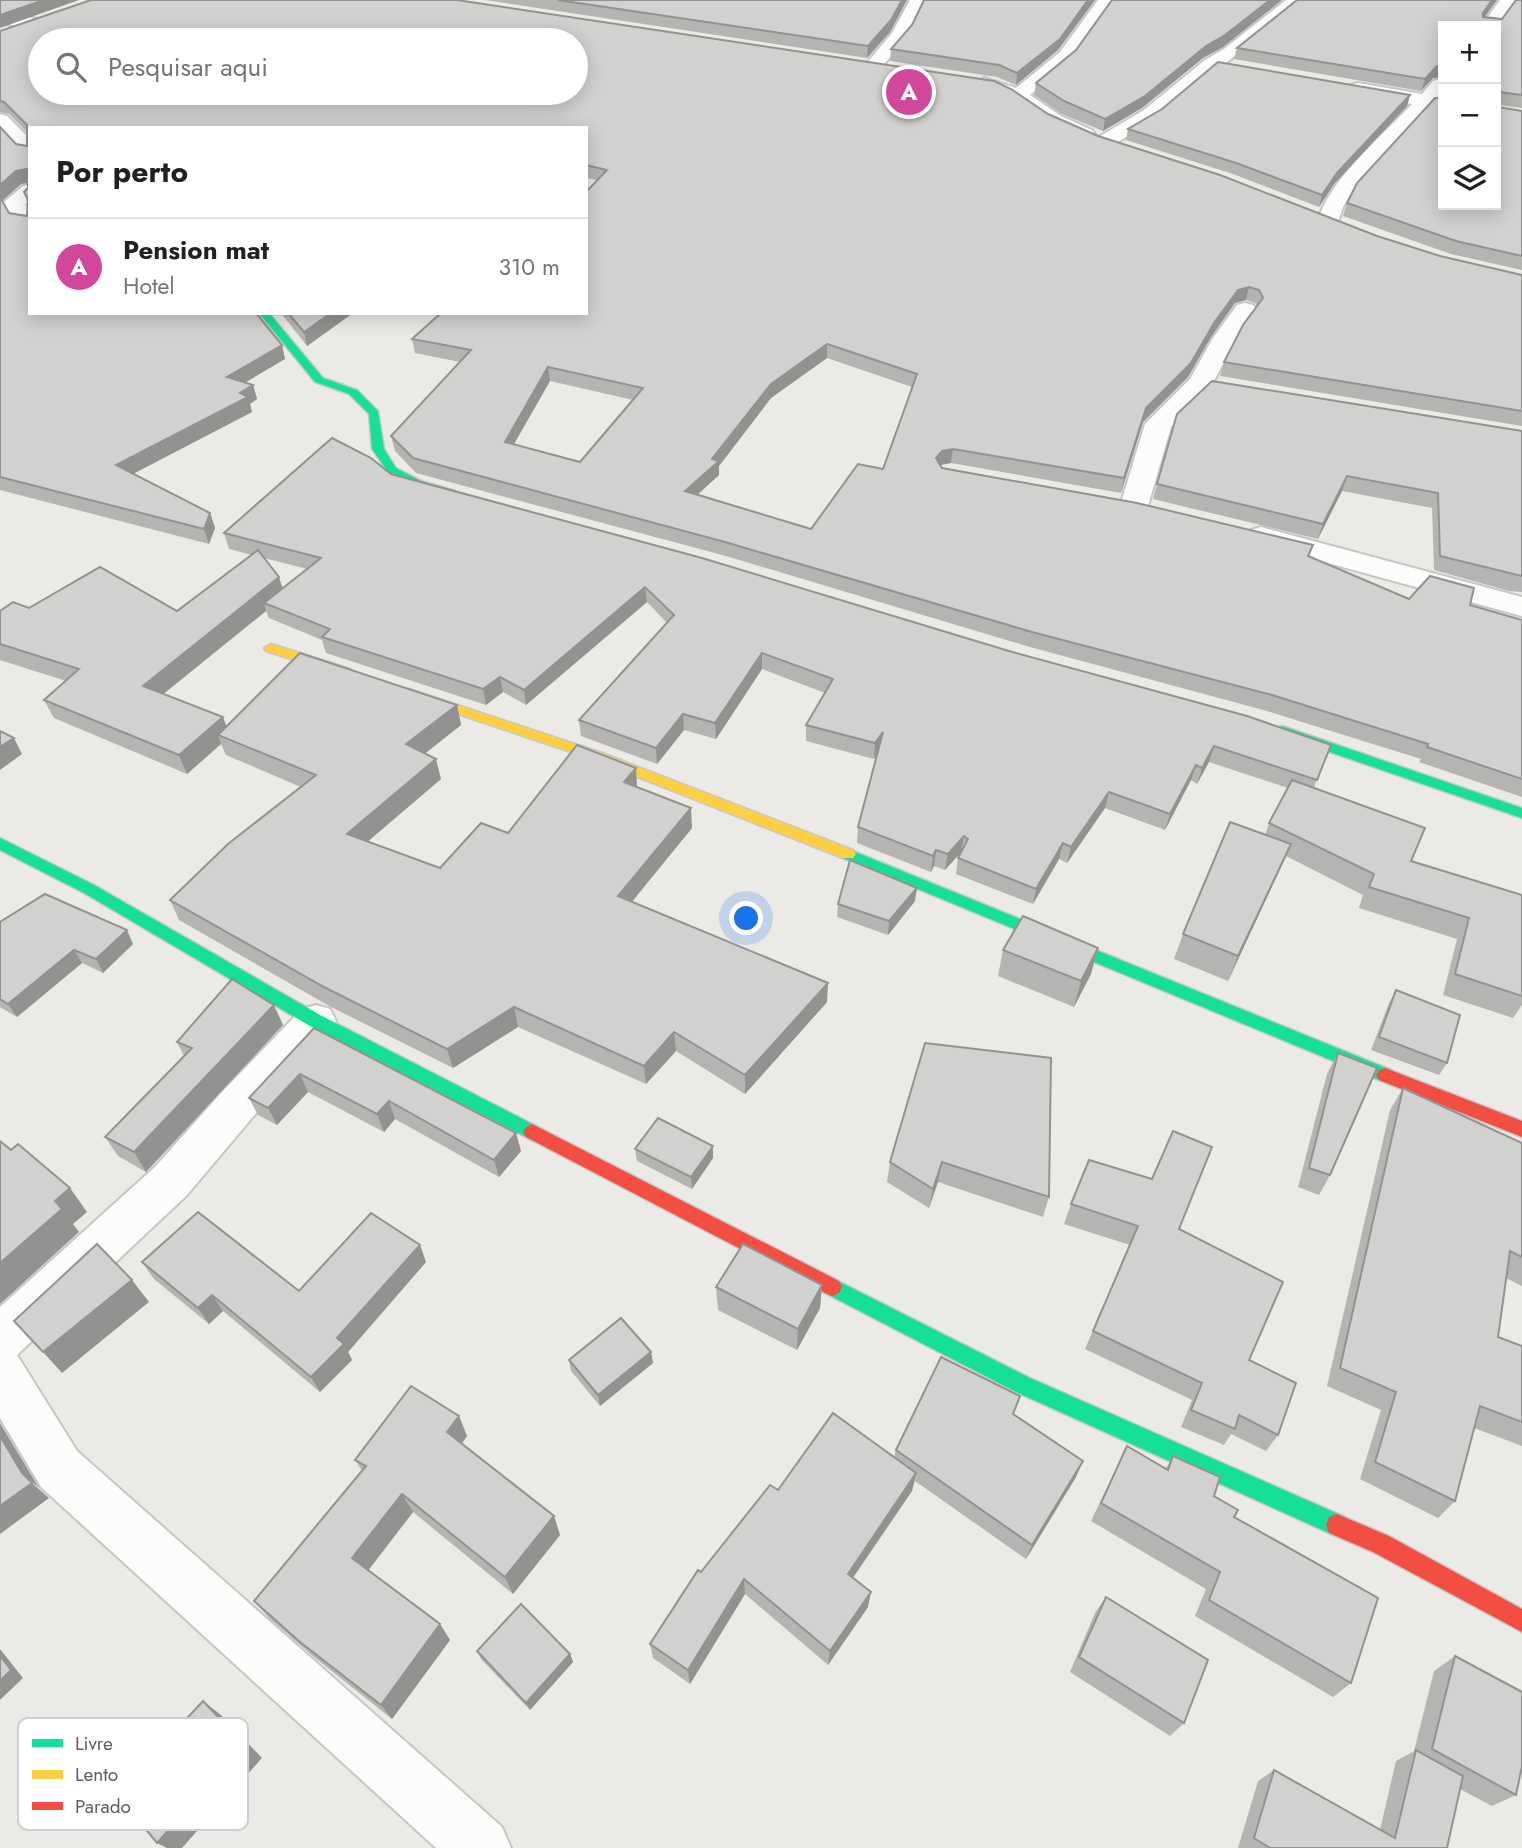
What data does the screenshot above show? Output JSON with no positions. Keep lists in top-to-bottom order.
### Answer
{
  "legend": ["Livre", "Lento", "Parado"],
  "page": {
    "map_buttons": ["+", "−"],
    "search": "Pesquisar aqui",
    "pins": "A",
    "heading": "Por perto",
    "list": [
      {
        "mark": "A",
        "name": "Pension mat",
        "note": "Hotel",
        "value": "310 m"
      }
    ]
  }
}
